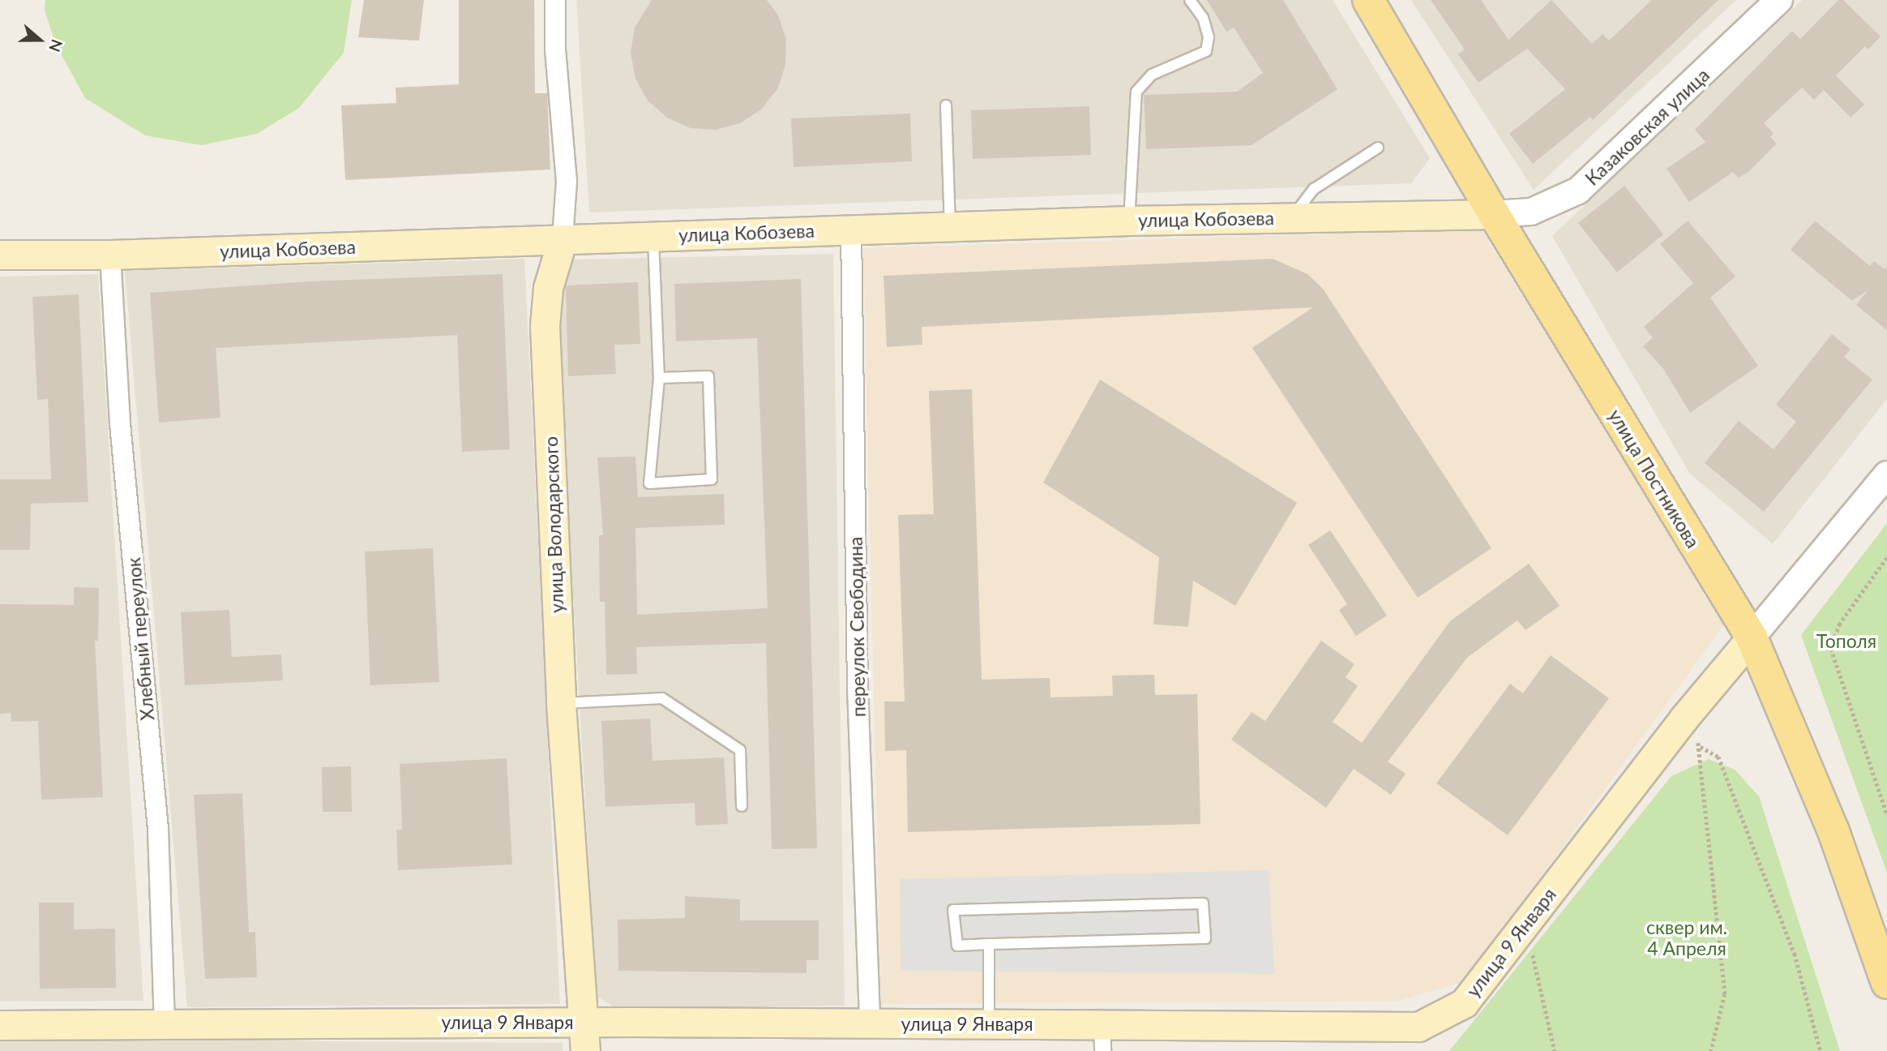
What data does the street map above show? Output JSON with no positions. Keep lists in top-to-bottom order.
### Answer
{
  "streets": {
    "main road": [
      "улица Кобозева",
      "улица Постникова",
      "улица Володарского",
      "улица 9 Января"
    ],
    "street": ["Казаковская улица", "переулок Свободина", "Хлебный переулок"]
  },
  "crossings": [
    ["Казаковская улица", "улица Кобозева"],
    ["Казаковская улица", "улица Постникова"],
    ["улица Кобозева", "улица Постникова"],
    ["улица Кобозева", "улица Володарского"],
    ["улица Кобозева", "переулок Свободина"],
    ["улица Кобозева", "Хлебный переулок"],
    ["улица Постникова", "улица 9 Января"],
    ["улица Володарского", "улица 9 Января"],
    ["переулок Свободина", "улица 9 Января"],
    ["Хлебный переулок", "улица 9 Января"]
  ],
  "parks": ["Тополя", "сквер им. 4 Апреля"],
  "north": "right"
}
